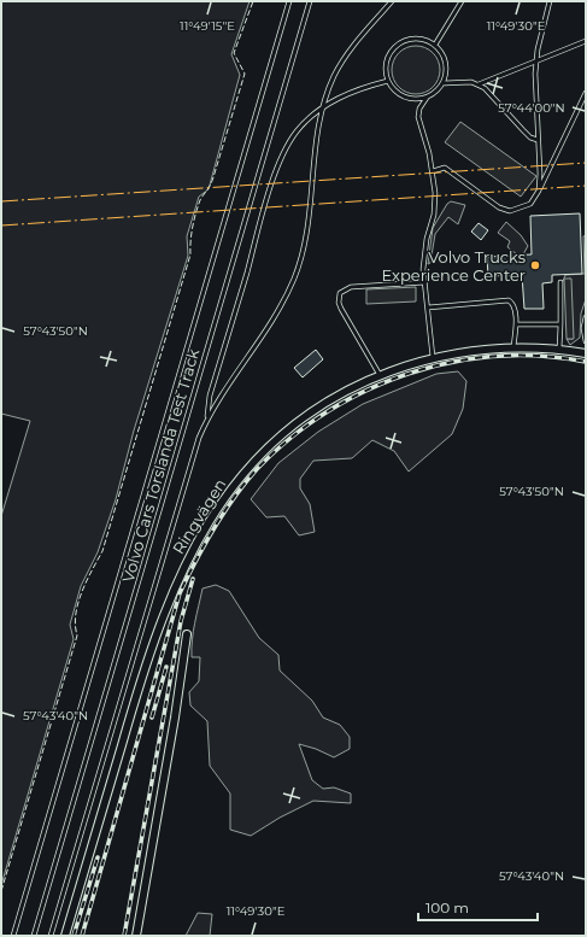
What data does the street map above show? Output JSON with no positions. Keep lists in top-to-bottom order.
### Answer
{
  "streets": {
    "street": ["Ringvägen"],
    "lane": ["Volvo Cars Torslanda Test Track"]
  },
  "places": ["Volvo Trucks Experience Center"],
  "scale_bar": "100 m",
  "coordinates": [
    "11°49'15\"E",
    "11°49'30\"E",
    "57°44'00\"N",
    "57°43'50\"N",
    "57°43'40\"N"
  ]
}
